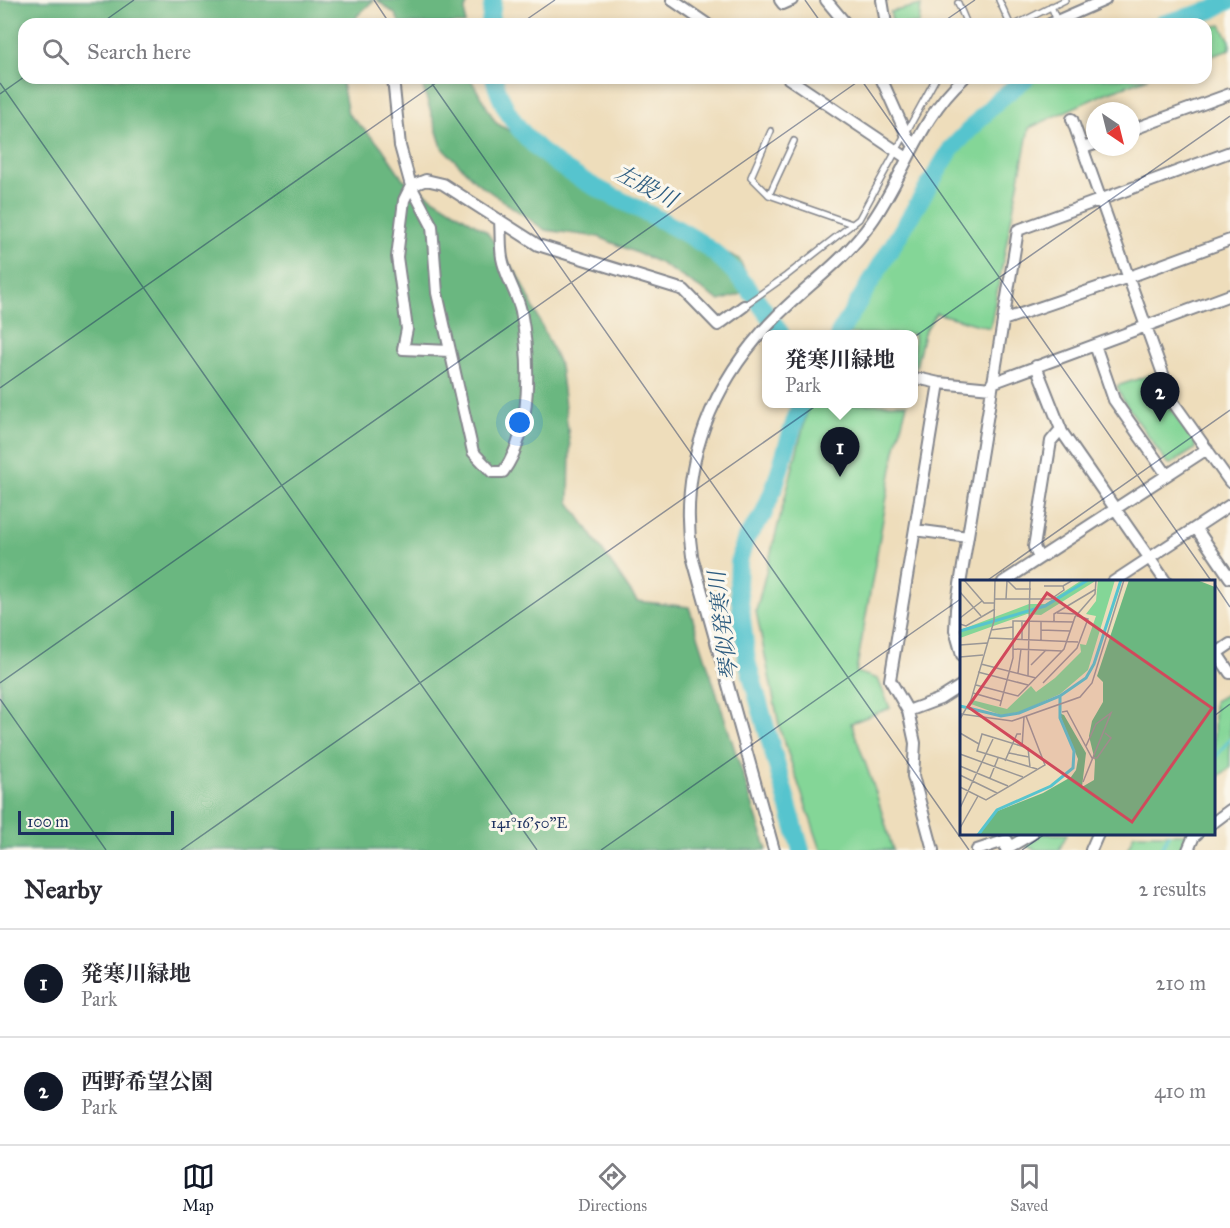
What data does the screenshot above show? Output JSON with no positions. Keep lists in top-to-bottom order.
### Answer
{
  "water": ["左股川", "琴似発寒川"],
  "scale_bar": "100 m",
  "north": "bottom right",
  "page": {
    "search": "Search here",
    "popup": ["発寒川緑地", "Park"],
    "pins": ["2", "1"],
    "scale": "100 m",
    "heading": ["Nearby", "2 results"],
    "list": [
      {
        "mark": "1",
        "name": "発寒川緑地",
        "note": "Park",
        "value": "210 m"
      },
      {
        "mark": "2",
        "name": "西野希望公園",
        "note": "Park",
        "value": "410 m"
      }
    ],
    "nav": ["Map", "Directions", "Saved"]
  },
  "coordinates": ["141°16'50\"E"]
}
